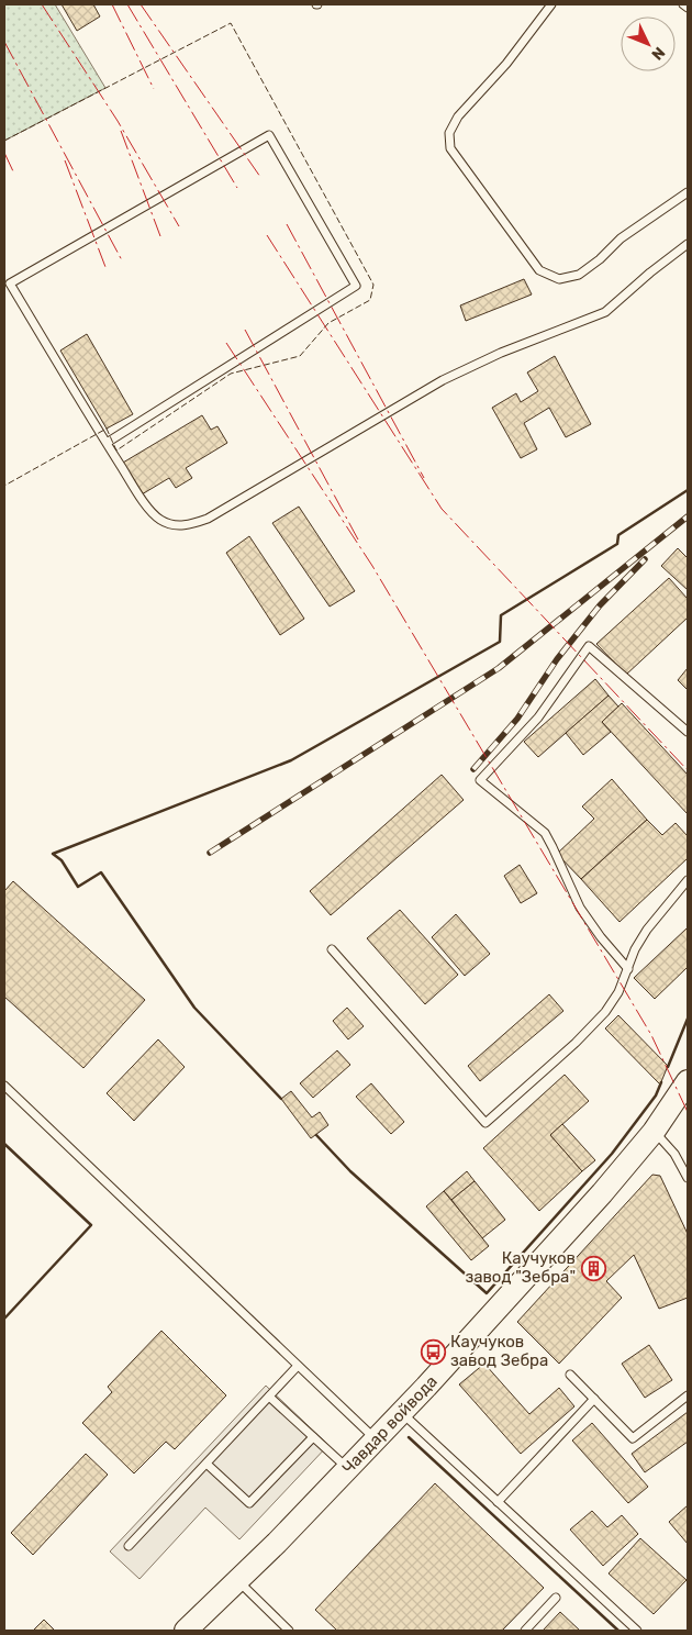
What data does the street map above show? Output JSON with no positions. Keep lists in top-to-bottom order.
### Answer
{
  "streets": {
    "street": ["Чавдар войвода"]
  },
  "places": {
    "building": ["Каучуков завод \"Зебра\""],
    "bus stop": ["Каучуков завод Зебра"]
  },
  "north": "bottom right"
}
